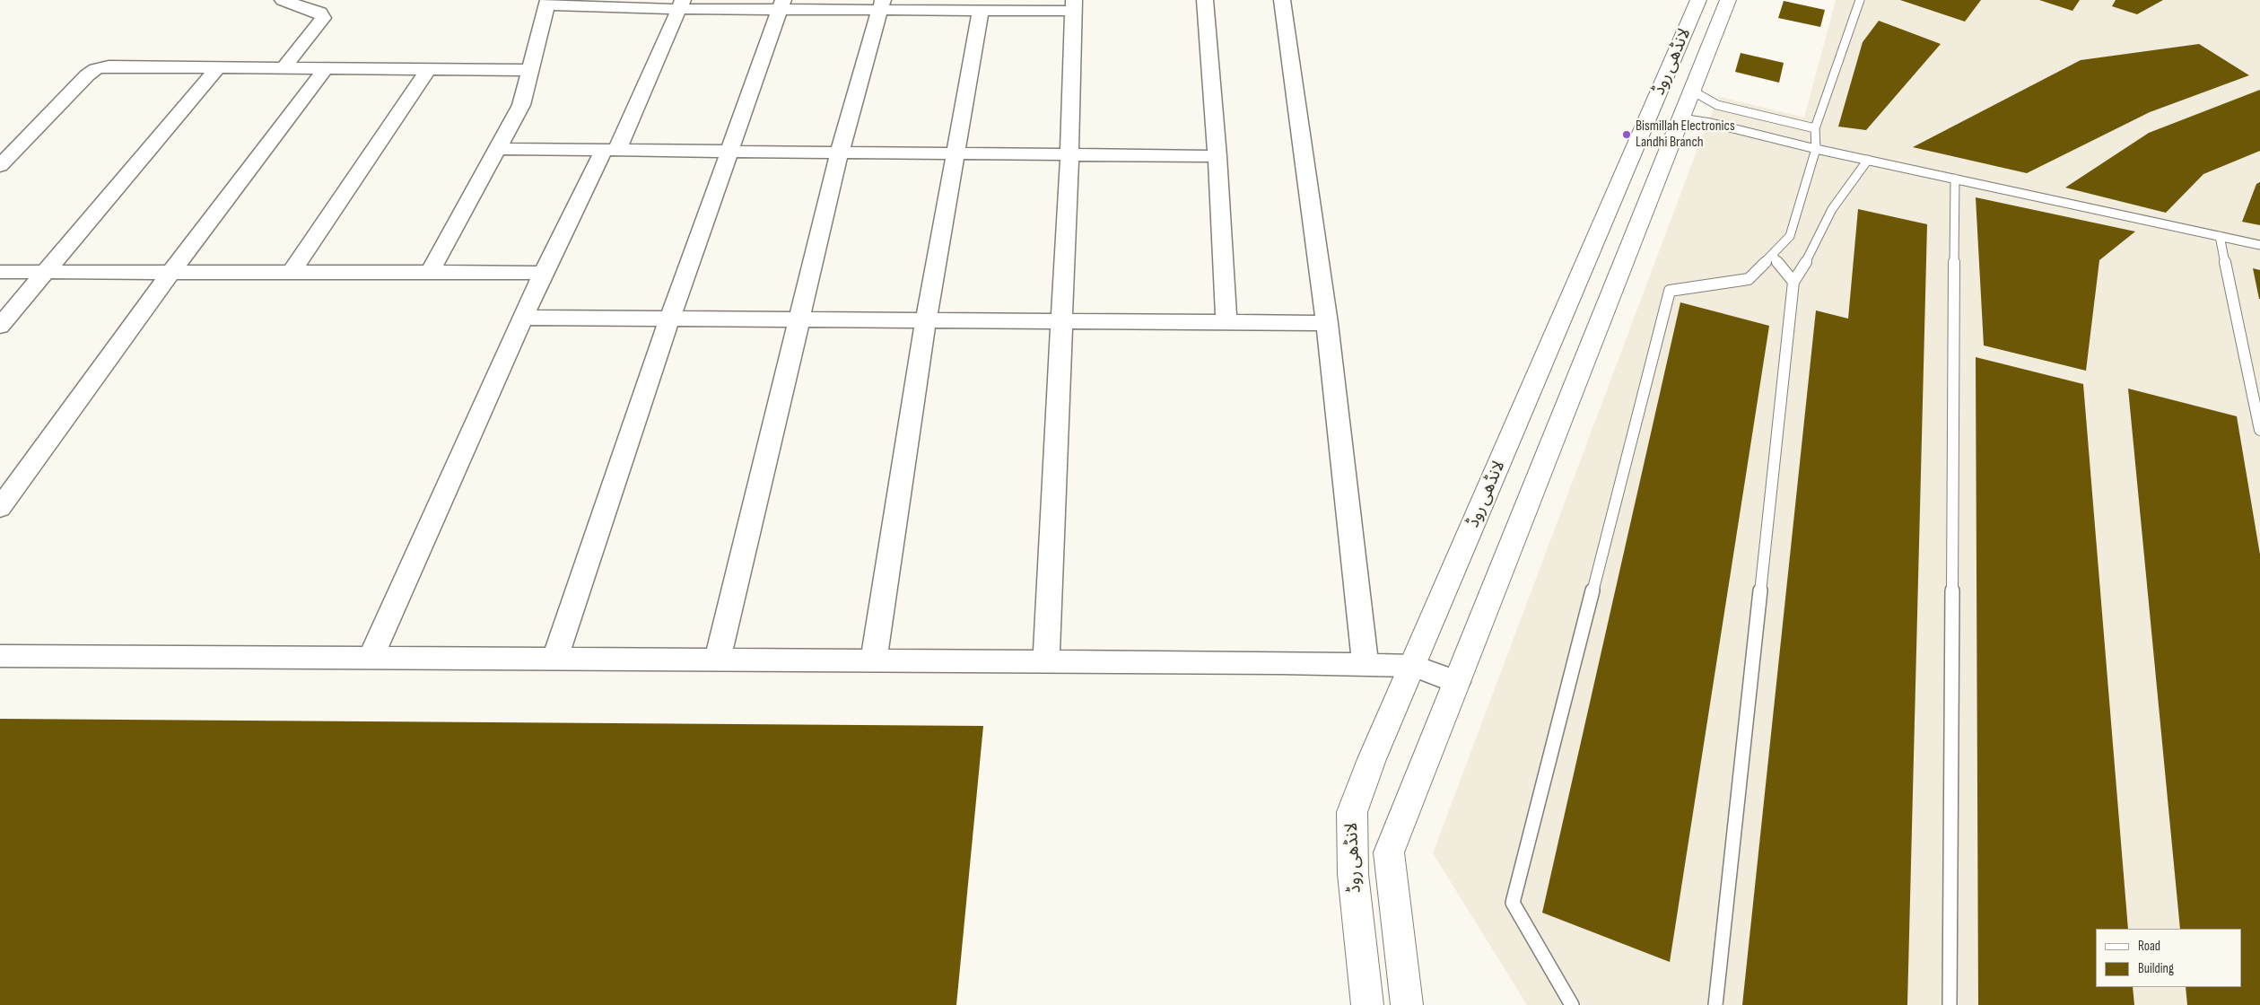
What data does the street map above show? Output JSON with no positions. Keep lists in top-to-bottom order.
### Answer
{
  "streets": {
    "main road": ["لانڈھی روڈ"]
  },
  "places": ["Bismillah Electronics Landhi Branch"],
  "legend": ["Road", "Building"]
}
